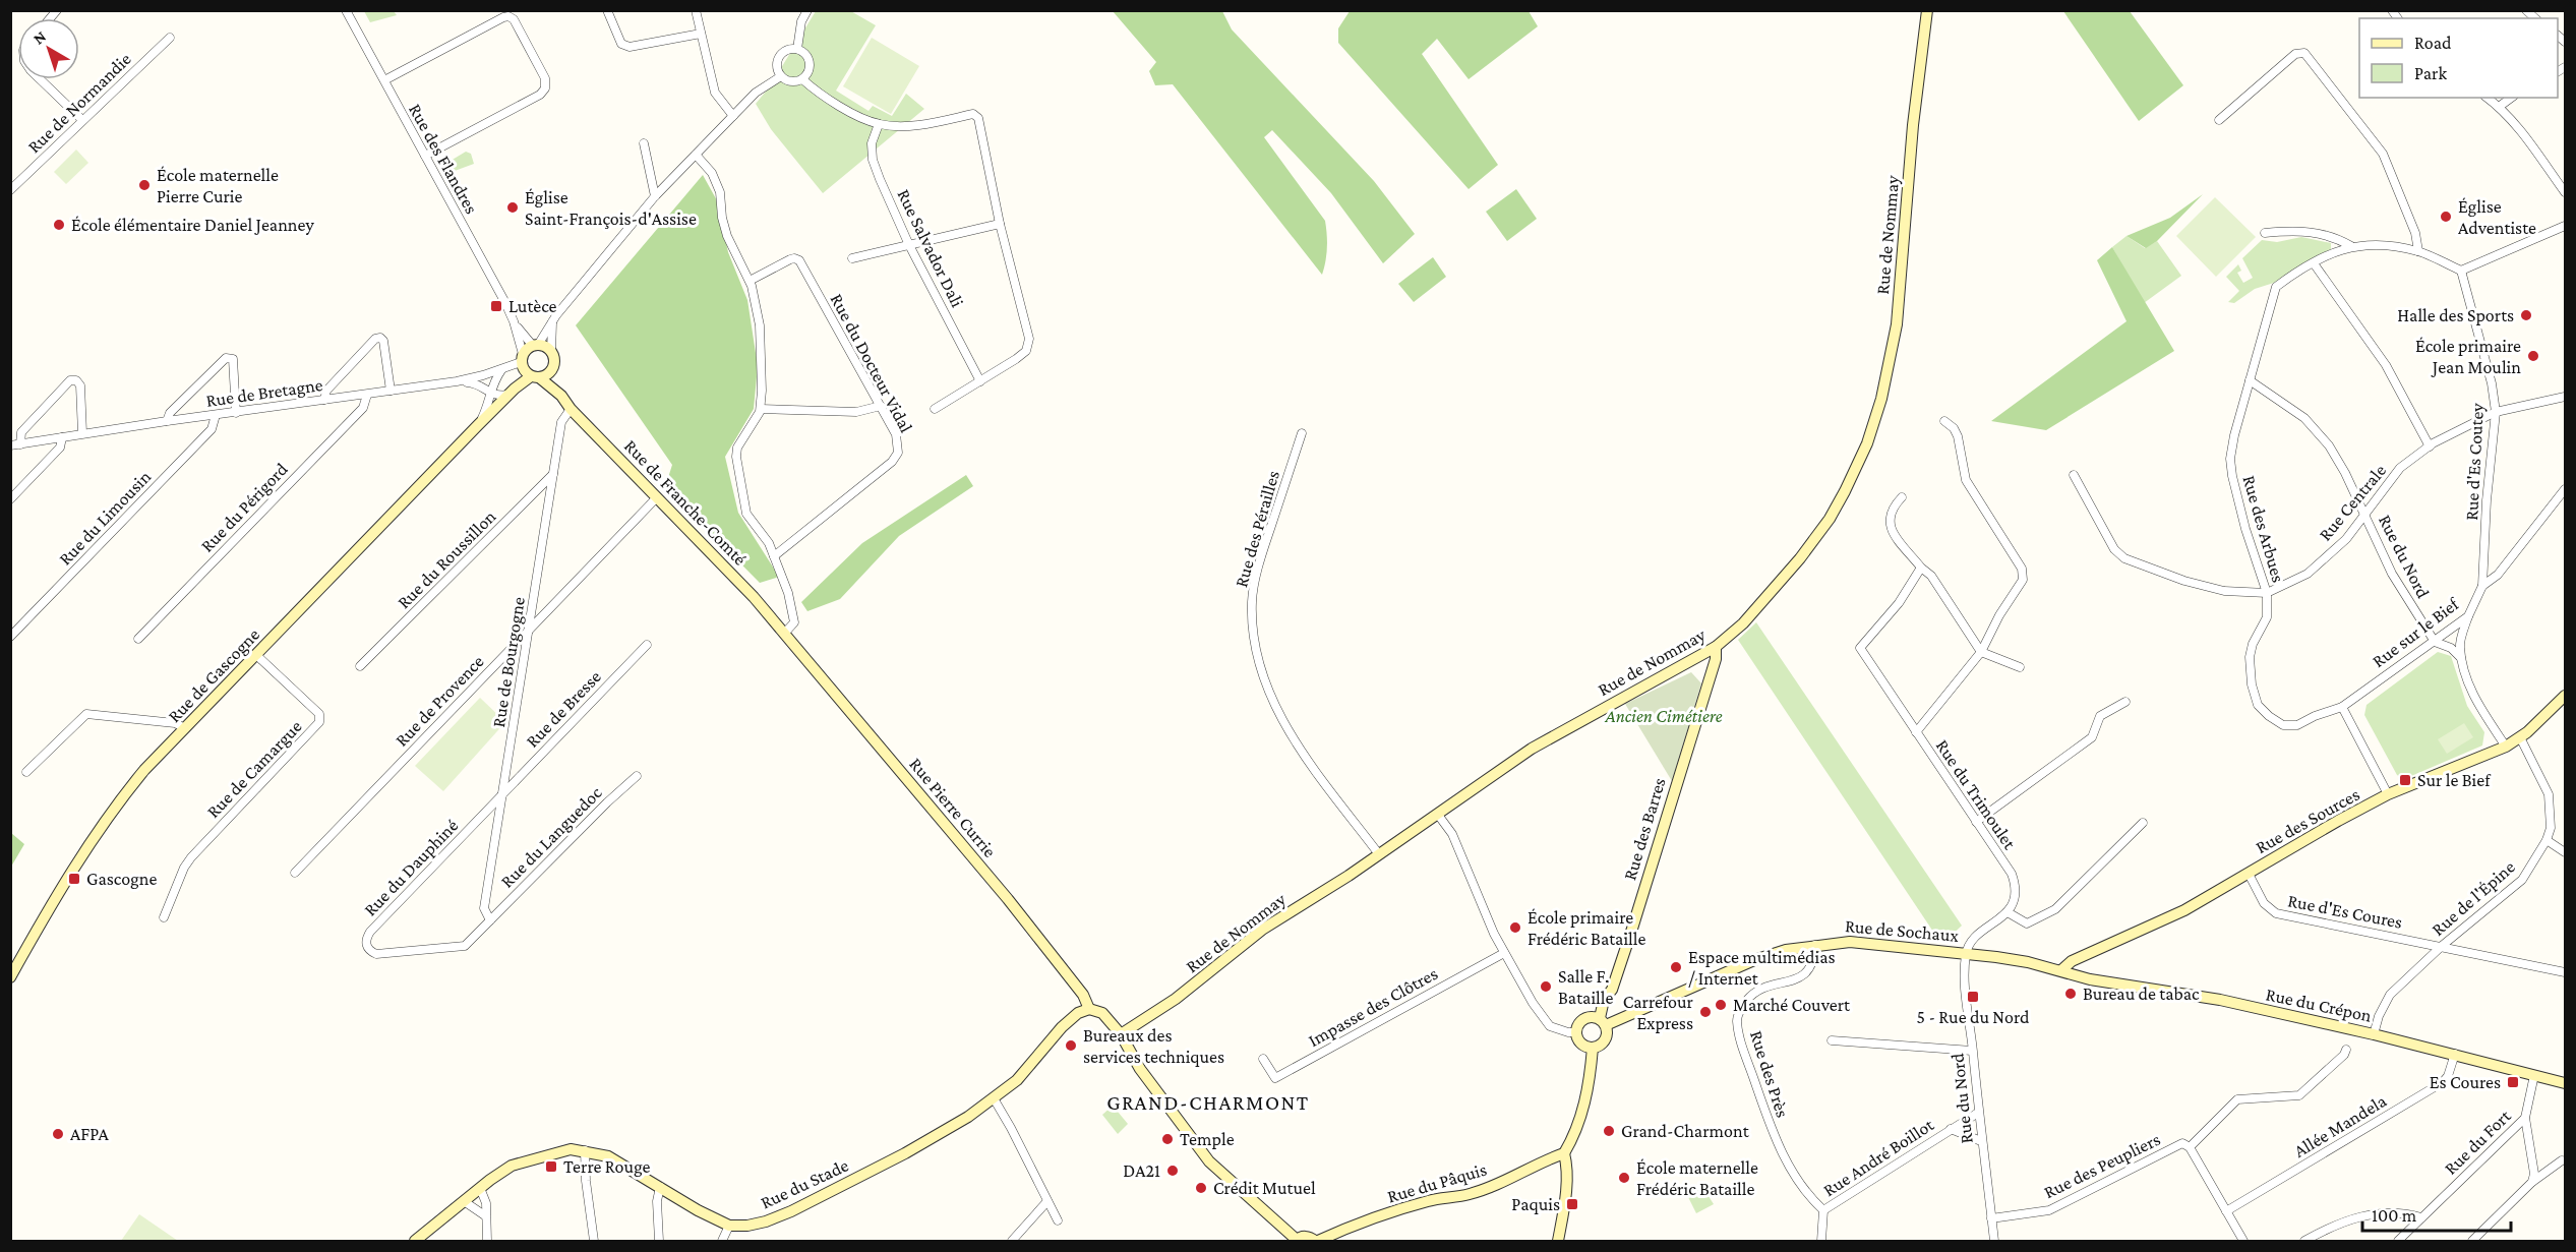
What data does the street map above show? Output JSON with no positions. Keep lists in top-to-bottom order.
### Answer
{
  "streets": {
    "street": [
      "Rue de Normandie",
      "Rue des Flandres",
      "Rue de Nommay",
      "Rue Salvador Dali",
      "Rue du Docteur Vidal",
      "Rue de Bretagne",
      "Rue d'Es Coutey",
      "Rue de Franche-Comté",
      "Rue Centrale",
      "Rue du Périgord",
      "Rue du Limousin",
      "Rue des Pérailles",
      "Rue des Arbues",
      "Rue du Nord",
      "Rue du Roussillon",
      "Rue sur le Bief",
      "Rue de Bourgogne",
      "Rue de Gascogne",
      "Rue de Provence",
      "Rue de Bresse",
      "Rue de Camargue",
      "Rue du Trimoulet",
      "Rue Pierre Currie",
      "Rue des Sources",
      "Rue des Barres",
      "Rue du Languedoc",
      "Rue du Dauphiné",
      "Rue de l'Épine",
      "Rue d'Es Coures",
      "Rue de Sochaux",
      "Rue du Crépon",
      "Impasse des Clôtres",
      "Rue des Près",
      "Allée Mandela",
      "Rue du Fort",
      "Rue André Boillot",
      "Rue des Peupliers",
      "Rue du Pâquis",
      "Rue du Stade"
    ]
  },
  "crossings": [
    ["Rue des Flandres", "Rue de Bretagne"],
    ["Rue des Flandres", "Rue de Franche-Comté"],
    ["Rue des Flandres", "Rue de Gascogne"],
    ["Rue de Nommay", "Rue des Pérailles"],
    ["Rue de Nommay", "Rue des Barres"],
    ["Rue de Bretagne", "Rue de Franche-Comté"],
    ["Rue de Bretagne", "Rue du Périgord"],
    ["Rue de Bretagne", "Rue du Limousin"],
    ["Rue de Bretagne", "Rue de Gascogne"],
    ["Rue d'Es Coutey", "Rue Centrale"],
    ["Rue d'Es Coutey", "Rue des Arbues"],
    ["Rue d'Es Coutey", "Rue sur le Bief"],
    ["Rue de Franche-Comté", "Rue de Bourgogne"],
    ["Rue de Franche-Comté", "Rue de Gascogne"],
    ["Rue de Franche-Comté", "Rue de Provence"],
    ["Rue de Franche-Comté", "Rue Pierre Currie"],
    ["Rue Centrale", "Rue des Arbues"],
    ["Rue Centrale", "Rue du Nord"],
    ["Rue des Arbues", "Rue du Nord"],
    ["Rue des Arbues", "Rue sur le Bief"],
    ["Rue du Nord", "Rue sur le Bief"],
    ["Rue du Nord", "Rue de Sochaux"],
    ["Rue du Nord", "Rue André Boillot"],
    ["Rue du Nord", "Rue des Peupliers"],
    ["Rue du Roussillon", "Rue de Bourgogne"],
    ["Rue de Bourgogne", "Rue de Provence"],
    ["Rue de Bourgogne", "Rue de Bresse"],
    ["Rue de Bourgogne", "Rue du Languedoc"],
    ["Rue de Bourgogne", "Rue du Dauphiné"],
    ["Rue de Gascogne", "Rue de Camargue"],
    ["Rue de Bresse", "Rue du Dauphiné"],
    ["Rue Pierre Currie", "Rue du Stade"],
    ["Rue des Sources", "Rue de l'Épine"],
    ["Rue des Sources", "Rue d'Es Coures"],
    ["Rue des Sources", "Rue de Sochaux"],
    ["Rue des Sources", "Rue du Crépon"],
    ["Rue des Barres", "Rue de Sochaux"],
    ["Rue du Languedoc", "Rue du Dauphiné"],
    ["Rue de l'Épine", "Rue d'Es Coures"],
    ["Rue de l'Épine", "Rue du Crépon"],
    ["Rue de Sochaux", "Rue du Crépon"],
    ["Rue de Sochaux", "Rue des Près"],
    ["Rue du Crépon", "Allée Mandela"],
    ["Rue des Près", "Rue André Boillot"],
    ["Allée Mandela", "Rue des Peupliers"]
  ],
  "districts": ["GRAND-CHARMONT"],
  "parks": ["Ancien Cimétiere"],
  "places": {
    "other": [
      "École maternelle Pierre Curie",
      "Église Saint-François-d'Assise",
      "Église Adventiste",
      "École élémentaire Daniel Jeanney",
      "Halle des Sports",
      "École primaire Jean Moulin",
      "École primaire Frédéric Bataille",
      "Espace multimédias / Internet",
      "Salle F. Bataille",
      "Bureau de tabac",
      "Marché Couvert",
      "Carrefour Express",
      "Bureaux des services techniques",
      "Grand-Charmont",
      "AFPA",
      "Temple",
      "DA21",
      "École maternelle Frédéric Bataille",
      "Crédit Mutuel"
    ],
    "transit": [
      "Lutèce",
      "Sur le Bief",
      "Gascogne",
      "5 - Rue du Nord",
      "Es Coures",
      "Terre Rouge",
      "Paquis"
    ]
  },
  "legend": ["Road", "Park"],
  "scale_bar": "100 m",
  "north": "top left"
}
